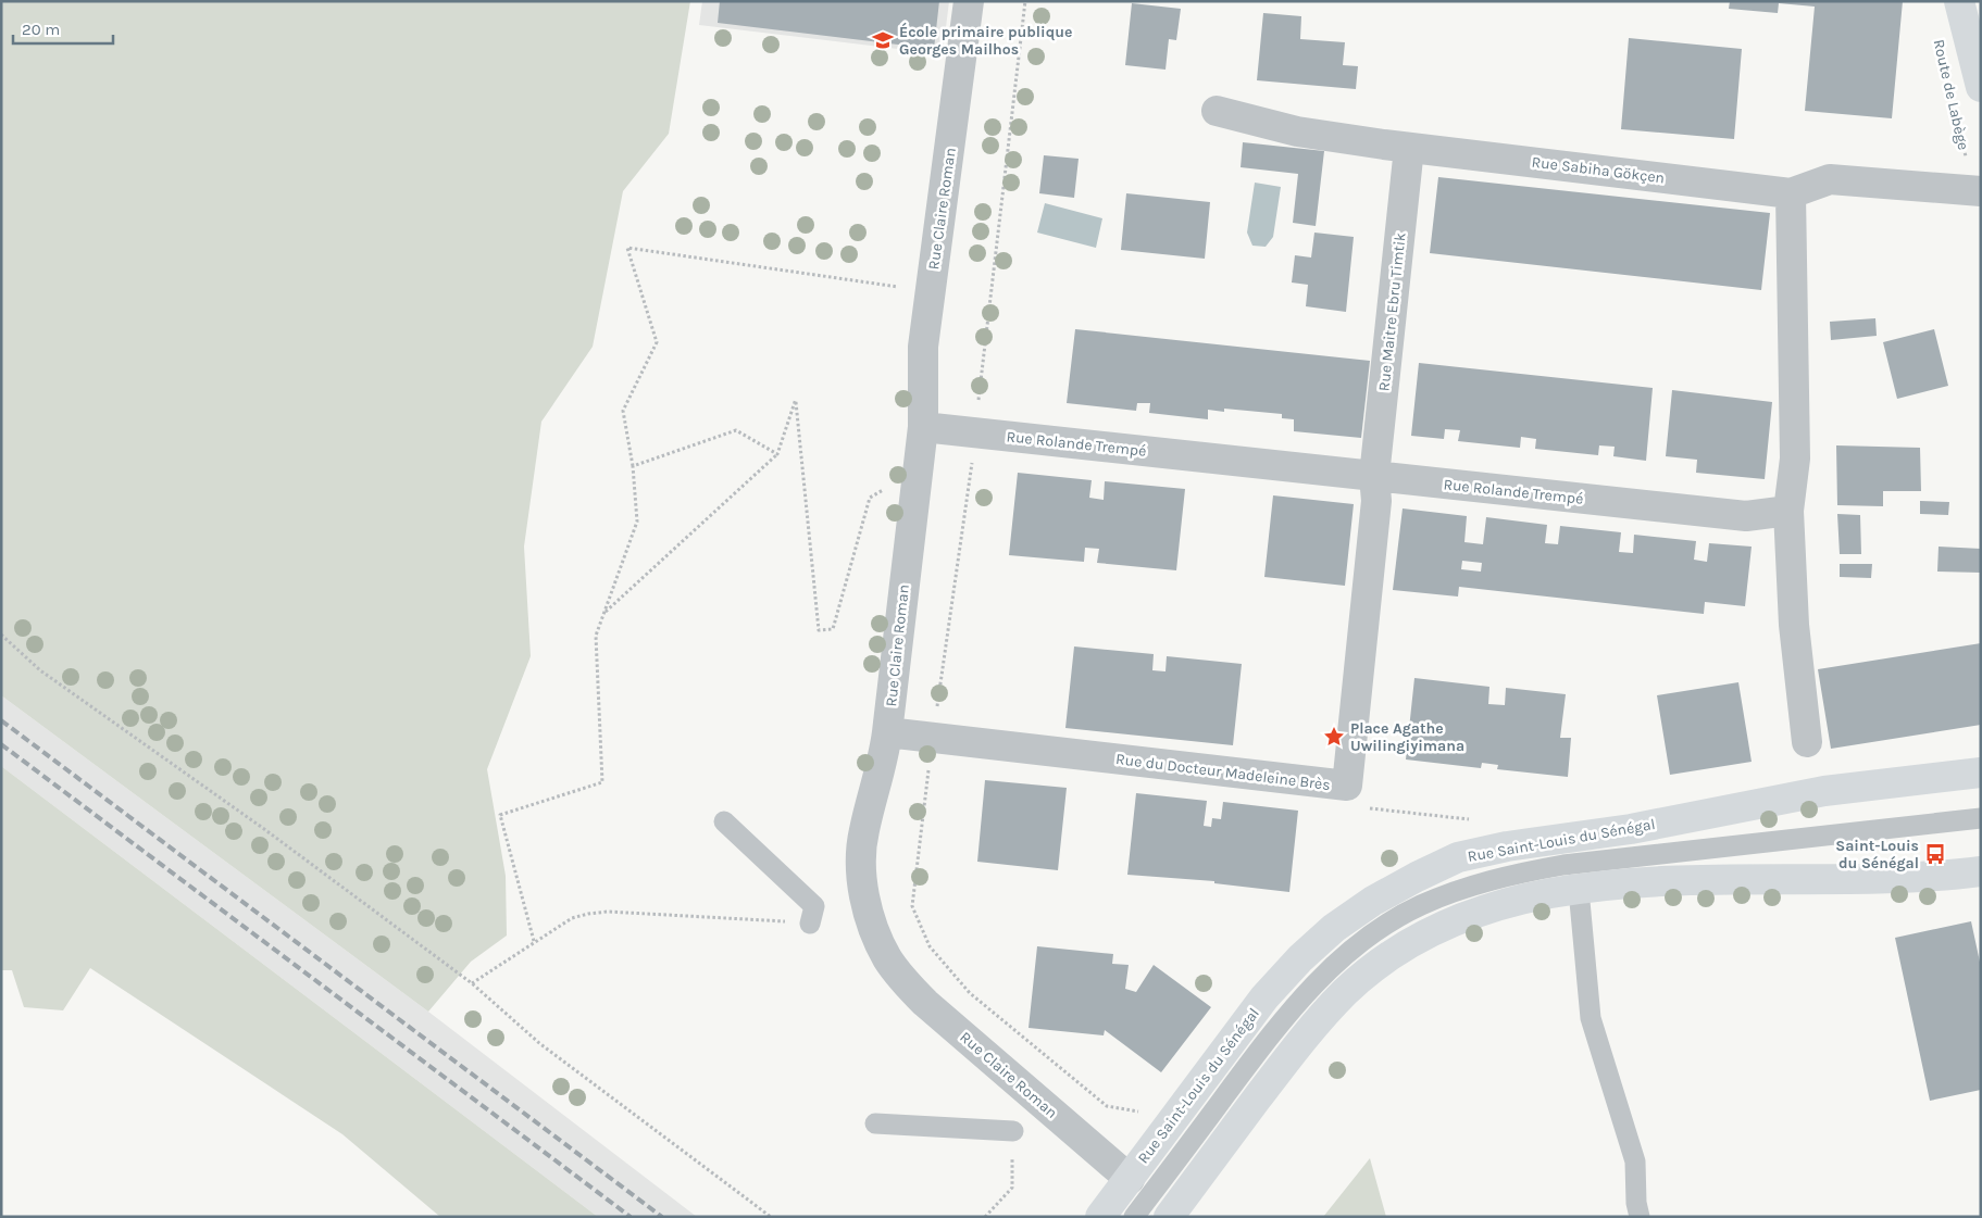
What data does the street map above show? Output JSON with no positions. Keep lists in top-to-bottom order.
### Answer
{
  "streets": {
    "street": [
      "Route de Labège",
      "Rue Sabiha Gökçen",
      "Rue Claire Roman",
      "Rue Maitre Ebru Timtik",
      "Rue Rolande Trempé",
      "Rue du Docteur Madeleine Brès",
      "Rue Saint-Louis du Sénégal"
    ]
  },
  "crossings": [
    ["Route de Labège", "Rue Sabiha Gökçen"],
    ["Rue Sabiha Gökçen", "Rue Maitre Ebru Timtik"],
    ["Rue Claire Roman", "Rue Rolande Trempé"],
    ["Rue Claire Roman", "Rue du Docteur Madeleine Brès"],
    ["Rue Claire Roman", "Rue Saint-Louis du Sénégal"],
    ["Rue Maitre Ebru Timtik", "Rue Rolande Trempé"],
    ["Rue Maitre Ebru Timtik", "Rue du Docteur Madeleine Brès"],
    ["Rue Rolande Trempé", "Rue du Docteur Madeleine Brès"]
  ],
  "places": {
    "school or university": ["École primaire publique Georges Mailhos"],
    "place": ["Place Agathe Uwilingiyimana"],
    "bus stop": ["Saint-Louis du Sénégal"]
  },
  "scale_bar": "20 m"
}
